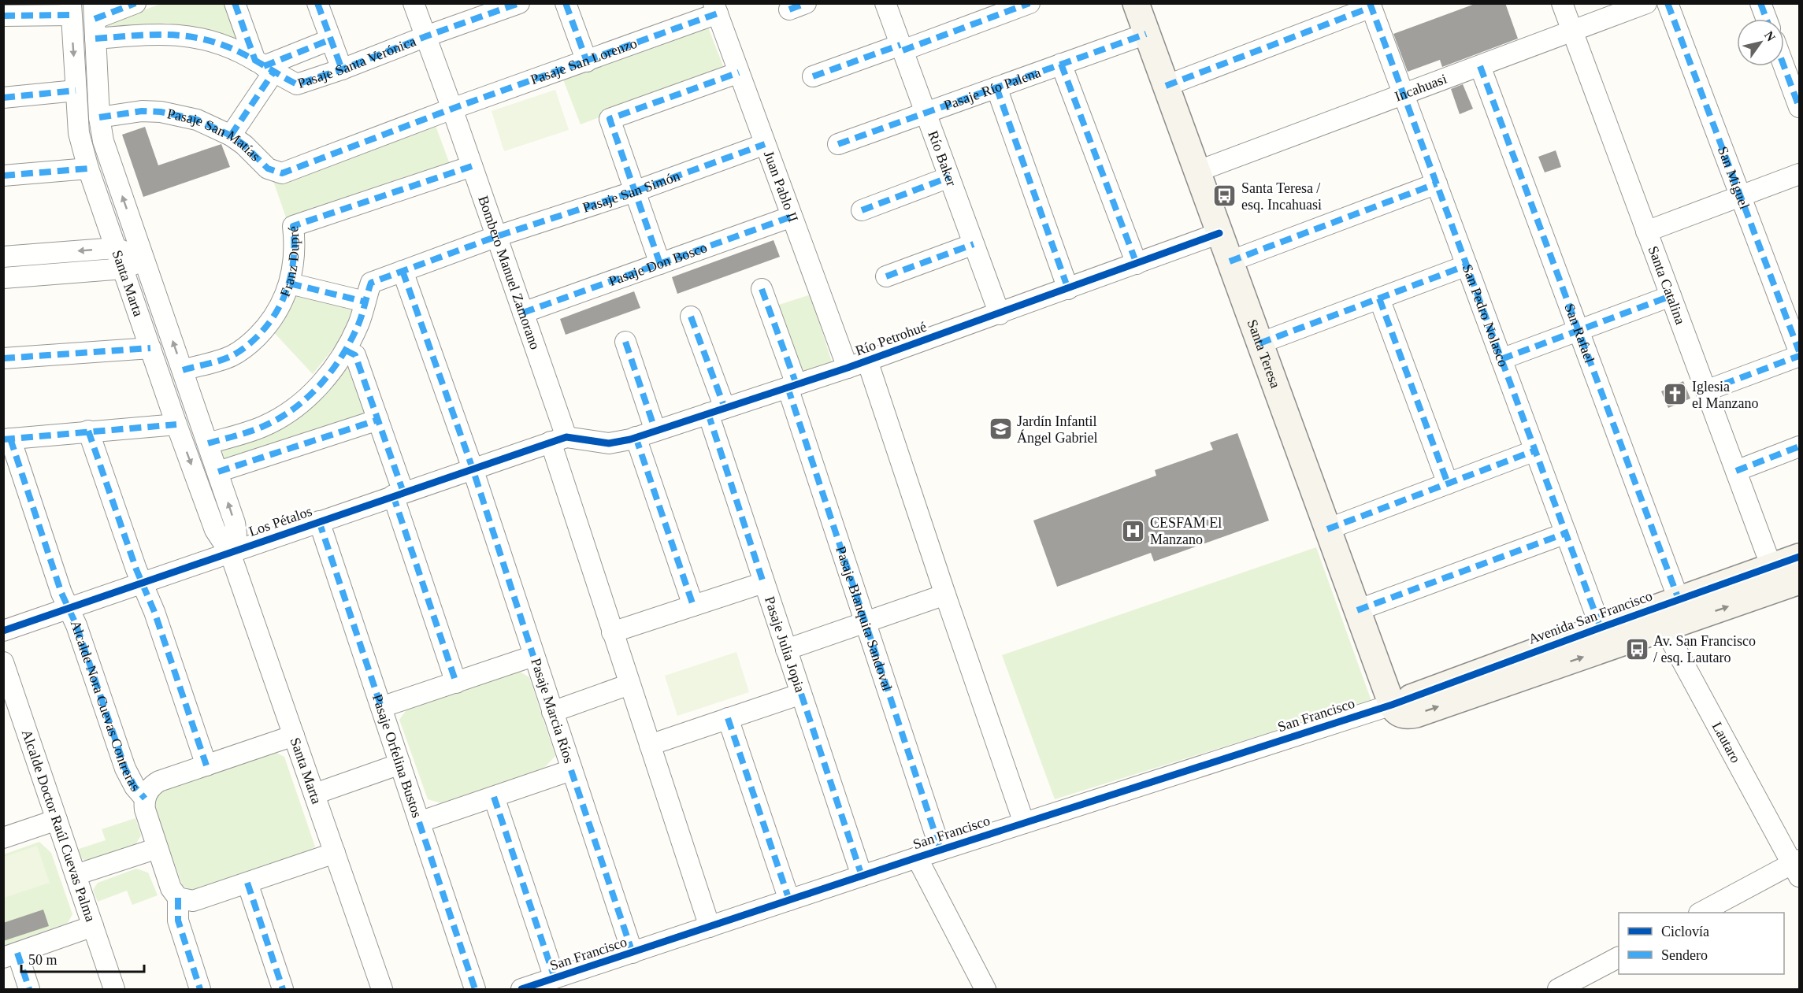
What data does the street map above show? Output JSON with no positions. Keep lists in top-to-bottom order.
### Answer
{
  "streets": {
    "street": [
      "Pasaje Santa Verónica",
      "Pasaje San Lorenzo",
      "Incahuasi",
      "Pasaje Río Palena",
      "Pasaje San Matías",
      "Río Baker",
      "San Miguel",
      "Juan Pablo II",
      "Pasaje San Simón",
      "Franz Dupré",
      "Pasaje Don Bosco",
      "Bombero Manuel Zamorano",
      "Santa Marta",
      "Santa Catalina",
      "San Pedro Nolasco",
      "San Rafael",
      "Río Petrohué",
      "Santa Teresa",
      "Los Pétalos",
      "Avenida San Francisco",
      "Pasaje Blanquita Sandoval",
      "Pasaje Julia Jopia",
      "Alcalde Nora Cuevas Contreras",
      "Pasaje Marcia Ríos",
      "San Francisco",
      "Lautaro",
      "Pasaje Orfelina Bustos",
      "Alcalde Doctor Raúl Cuevas Palma"
    ]
  },
  "crossings": [
    ["Pasaje Santa Verónica", "Bombero Manuel Zamorano"],
    ["Pasaje Santa Verónica", "Santa Marta"],
    ["Pasaje San Lorenzo", "Pasaje San Matías"],
    ["Pasaje San Lorenzo", "Juan Pablo II"],
    ["Pasaje San Lorenzo", "Bombero Manuel Zamorano"],
    ["Incahuasi", "Santa Catalina"],
    ["Incahuasi", "San Pedro Nolasco"],
    ["Incahuasi", "San Rafael"],
    ["Incahuasi", "Santa Teresa"],
    ["Pasaje Río Palena", "Río Baker"],
    ["Pasaje Río Palena", "Santa Teresa"],
    ["Pasaje San Matías", "Bombero Manuel Zamorano"],
    ["Pasaje San Matías", "Santa Marta"],
    ["Río Baker", "Río Petrohué"],
    ["Juan Pablo II", "Pasaje San Simón"],
    ["Juan Pablo II", "Pasaje Don Bosco"],
    ["Juan Pablo II", "Río Petrohué"],
    ["Pasaje San Simón", "Bombero Manuel Zamorano"],
    ["Pasaje San Simón", "Pasaje Marcia Ríos"],
    ["Franz Dupré", "Bombero Manuel Zamorano"],
    ["Franz Dupré", "Santa Marta"],
    ["Pasaje Don Bosco", "Bombero Manuel Zamorano"],
    ["Bombero Manuel Zamorano", "Río Petrohué"],
    ["Bombero Manuel Zamorano", "Los Pétalos"],
    ["Bombero Manuel Zamorano", "San Francisco"],
    ["Santa Marta", "Los Pétalos"],
    ["Santa Catalina", "Avenida San Francisco"],
    ["San Pedro Nolasco", "Avenida San Francisco"],
    ["San Rafael", "Avenida San Francisco"],
    ["Río Petrohué", "Santa Teresa"],
    ["Río Petrohué", "Los Pétalos"],
    ["Río Petrohué", "Pasaje Blanquita Sandoval"],
    ["Río Petrohué", "Pasaje Julia Jopia"],
    ["Santa Teresa", "Avenida San Francisco"],
    ["Santa Teresa", "San Francisco"],
    ["Los Pétalos", "Alcalde Nora Cuevas Contreras"],
    ["Los Pétalos", "Pasaje Marcia Ríos"],
    ["Los Pétalos", "Pasaje Orfelina Bustos"],
    ["Avenida San Francisco", "San Francisco"],
    ["Avenida San Francisco", "Lautaro"],
    ["Pasaje Blanquita Sandoval", "San Francisco"],
    ["Pasaje Julia Jopia", "San Francisco"],
    ["Pasaje Marcia Ríos", "San Francisco"]
  ],
  "places": {
    "bus stop": ["Santa Teresa / esq. Incahuasi", "Av. San Francisco / esq. Lautaro"],
    "church": ["Iglesia el Manzano"],
    "school or university": ["Jardín Infantil Ángel Gabriel"],
    "hospital": ["CESFAM El Manzano"]
  },
  "legend": ["Ciclovía", "Sendero"],
  "scale_bar": "50 m",
  "north": "top right"
}
